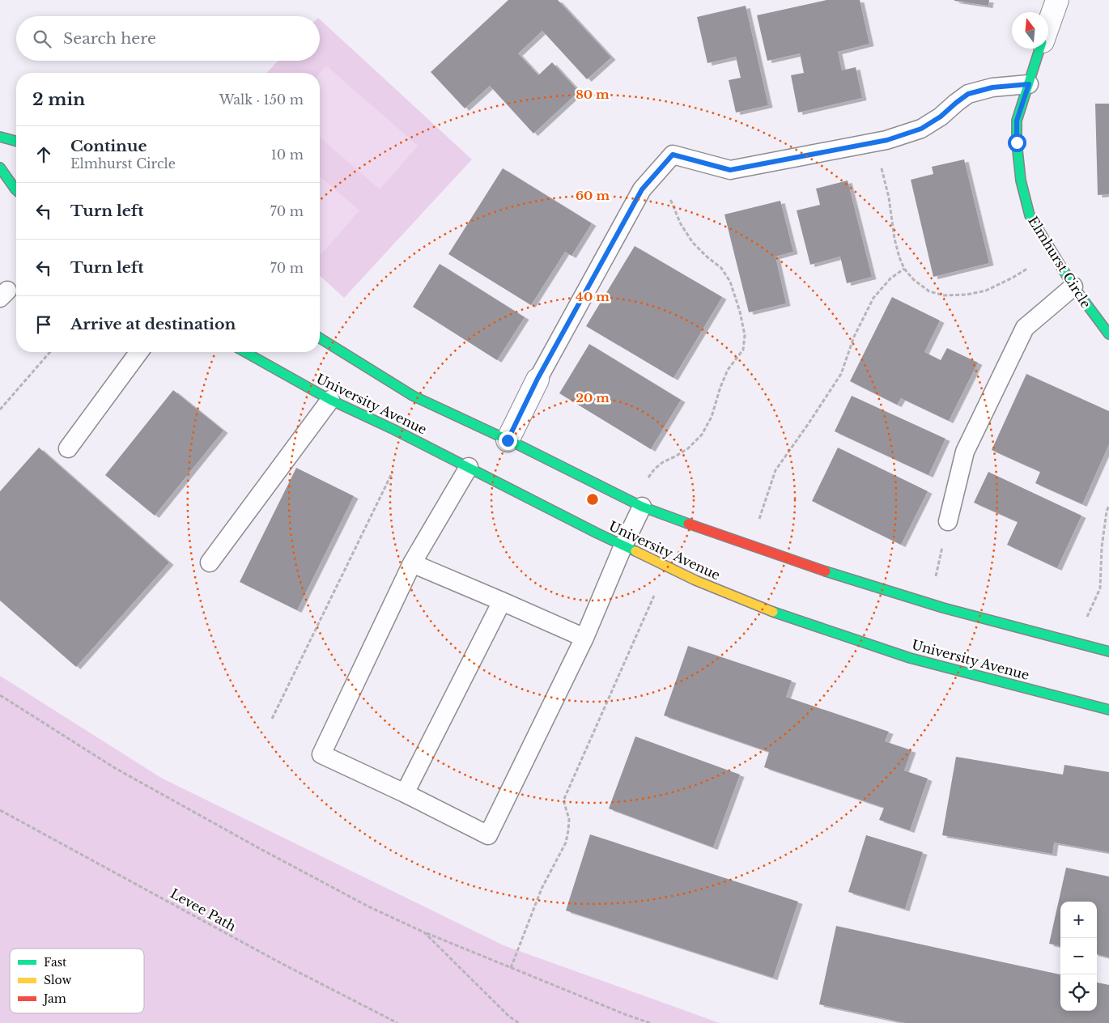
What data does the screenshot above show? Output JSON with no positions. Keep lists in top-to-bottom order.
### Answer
{
  "streets": {
    "street": ["Elmhurst Circle", "University Avenue"],
    "path": ["Levee Path"]
  },
  "legend": ["Fast", "Slow", "Jam"],
  "north": "top",
  "page": {
    "search": "Search here",
    "heading": ["2 min", "Walk · 150 m"],
    "list": [
      ["Continue", "Elmhurst Circle", "10 m"],
      ["Turn left", "70 m"],
      ["Turn left", "70 m"],
      "Arrive at destination"
    ],
    "map_buttons": ["+", "−"]
  },
  "rings": [
    "80 m",
    "60 m",
    "40 m",
    "20 m"
  ]
}
